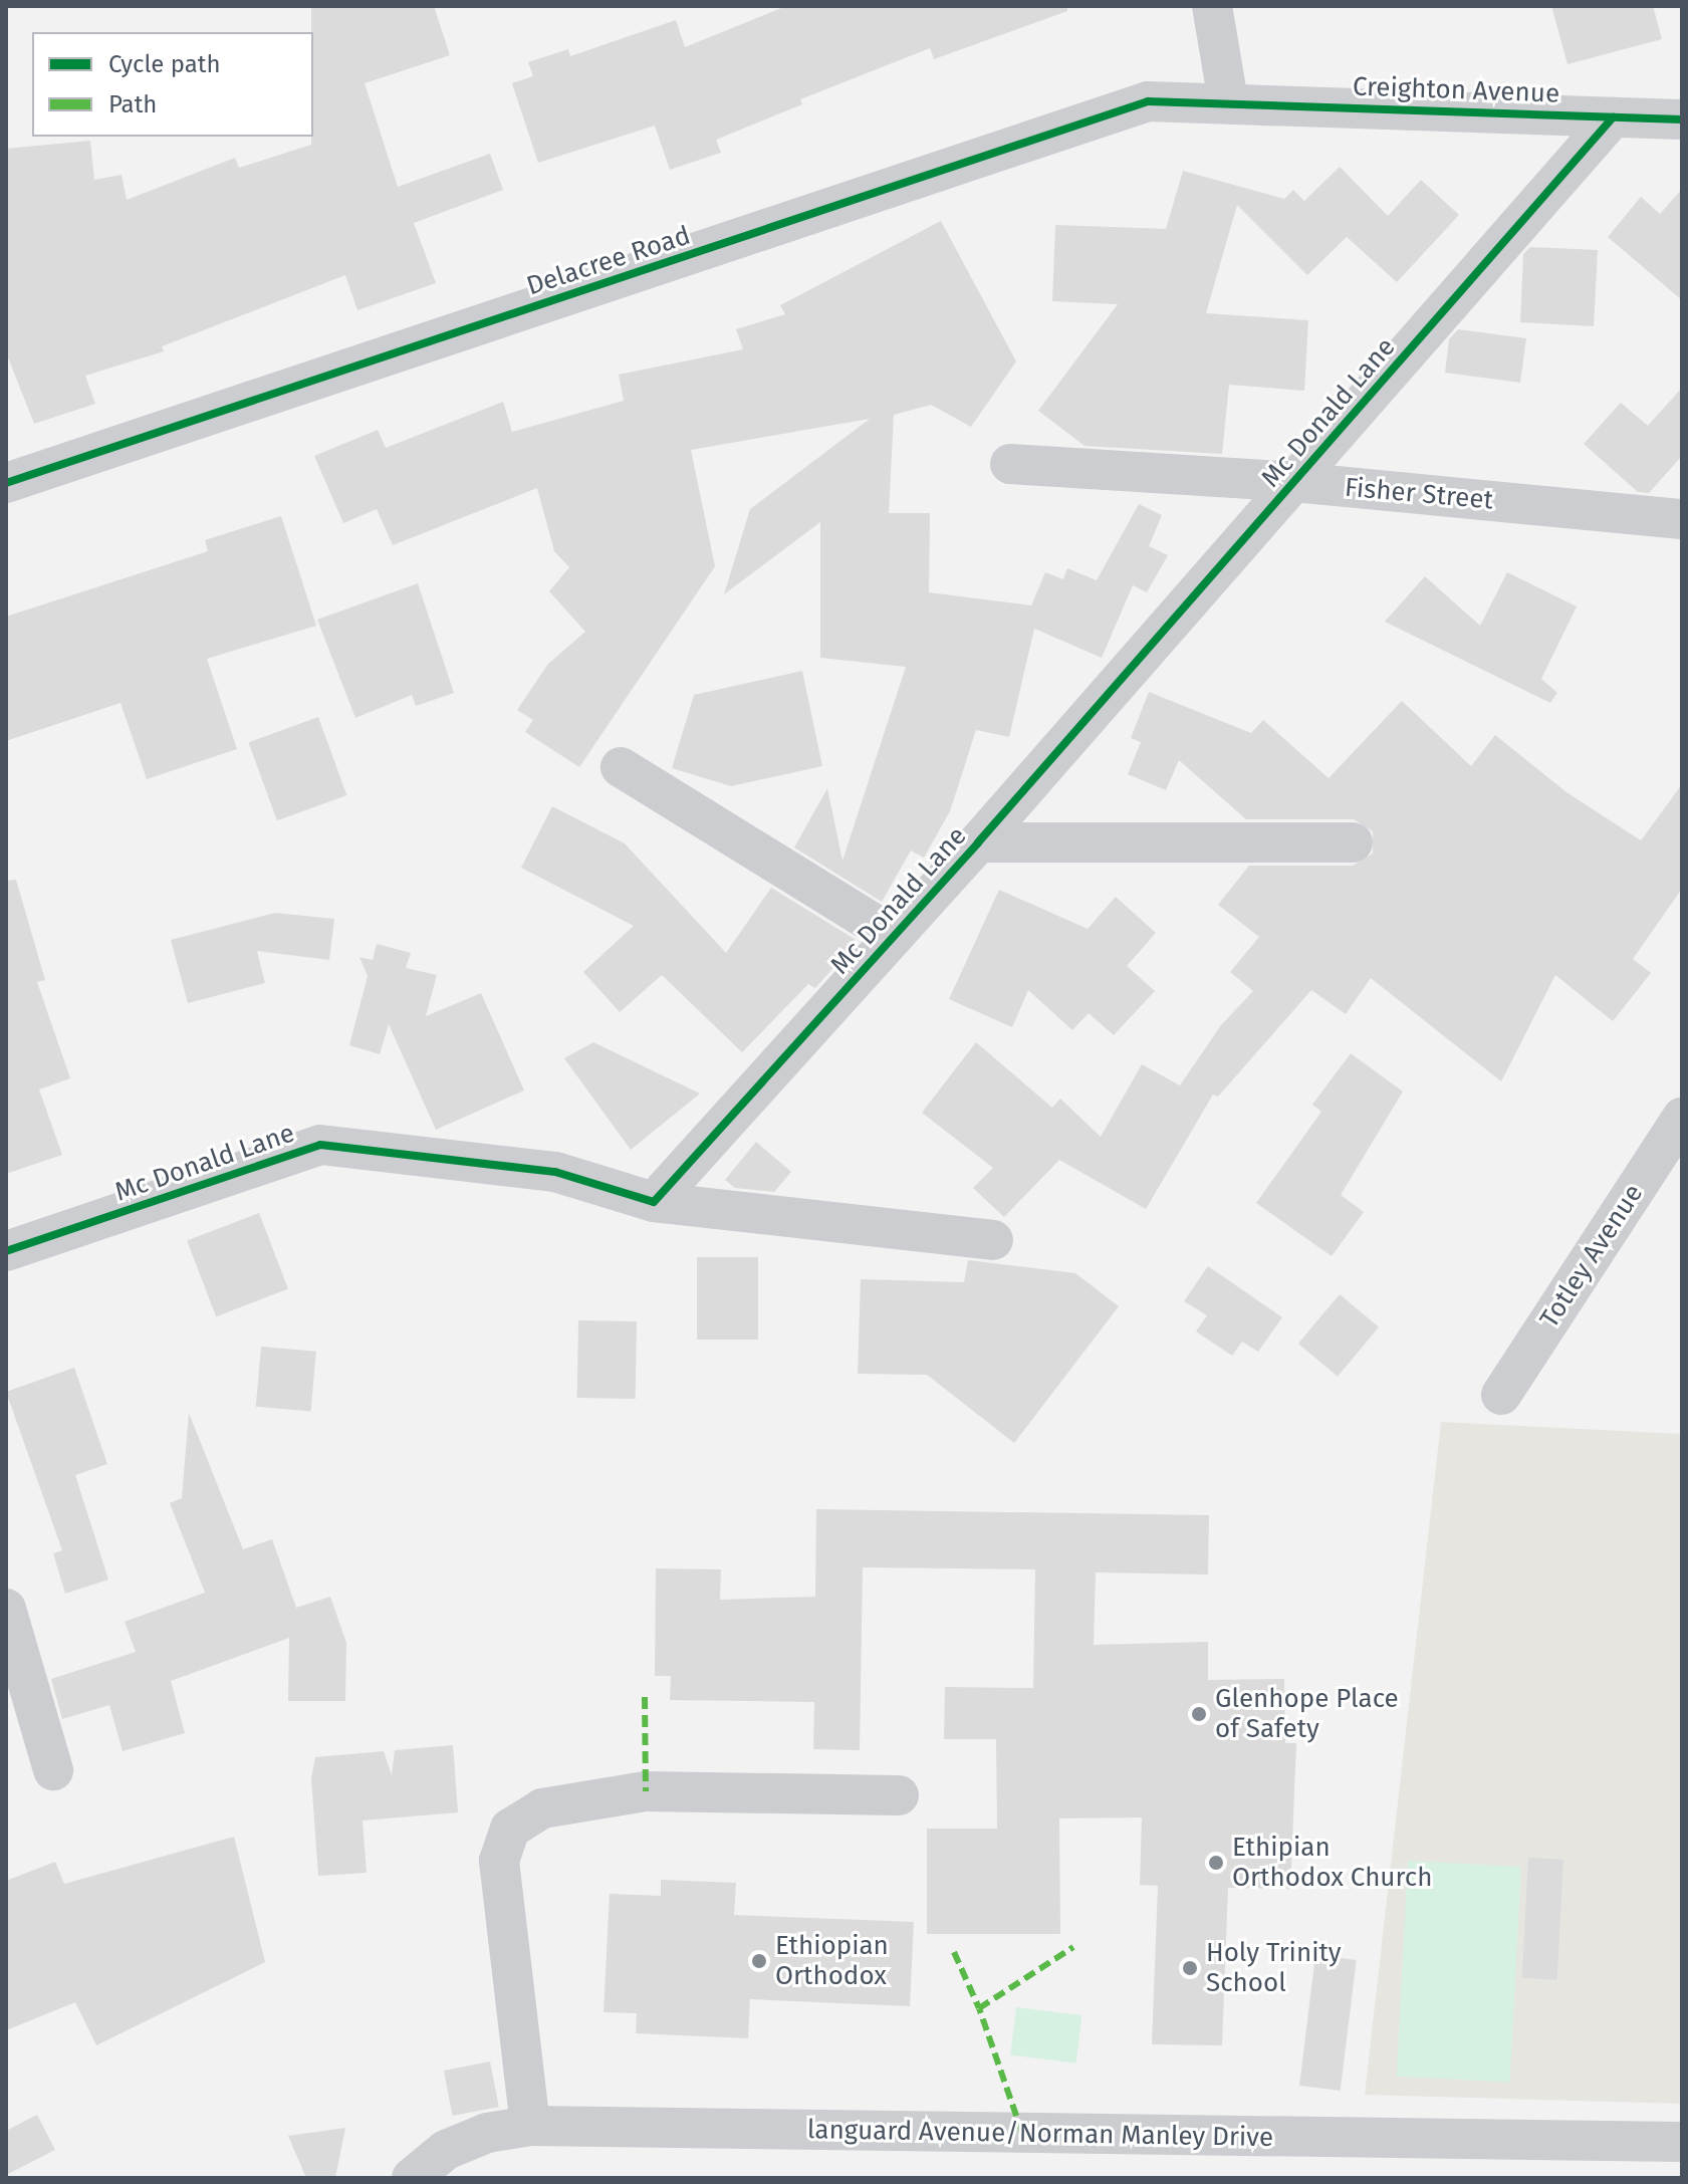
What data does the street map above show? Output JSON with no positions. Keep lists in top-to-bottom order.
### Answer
{
  "streets": {
    "street": [
      "Creighton Avenue",
      "Delacree Road",
      "Mc Donald Lane",
      "Fisher Street",
      "Totley Avenue",
      "languard Avenue/Norman Manley Drive"
    ]
  },
  "crossings": [
    ["Creighton Avenue", "Delacree Road"],
    ["Creighton Avenue", "Mc Donald Lane"],
    ["Mc Donald Lane", "Fisher Street"]
  ],
  "places": [
    "Glenhope Place of Safety",
    "Ethipian Orthodox Church",
    "Ethiopian Orthodox",
    "Holy Trinity School"
  ],
  "legend": ["Cycle path", "Path"]
}
